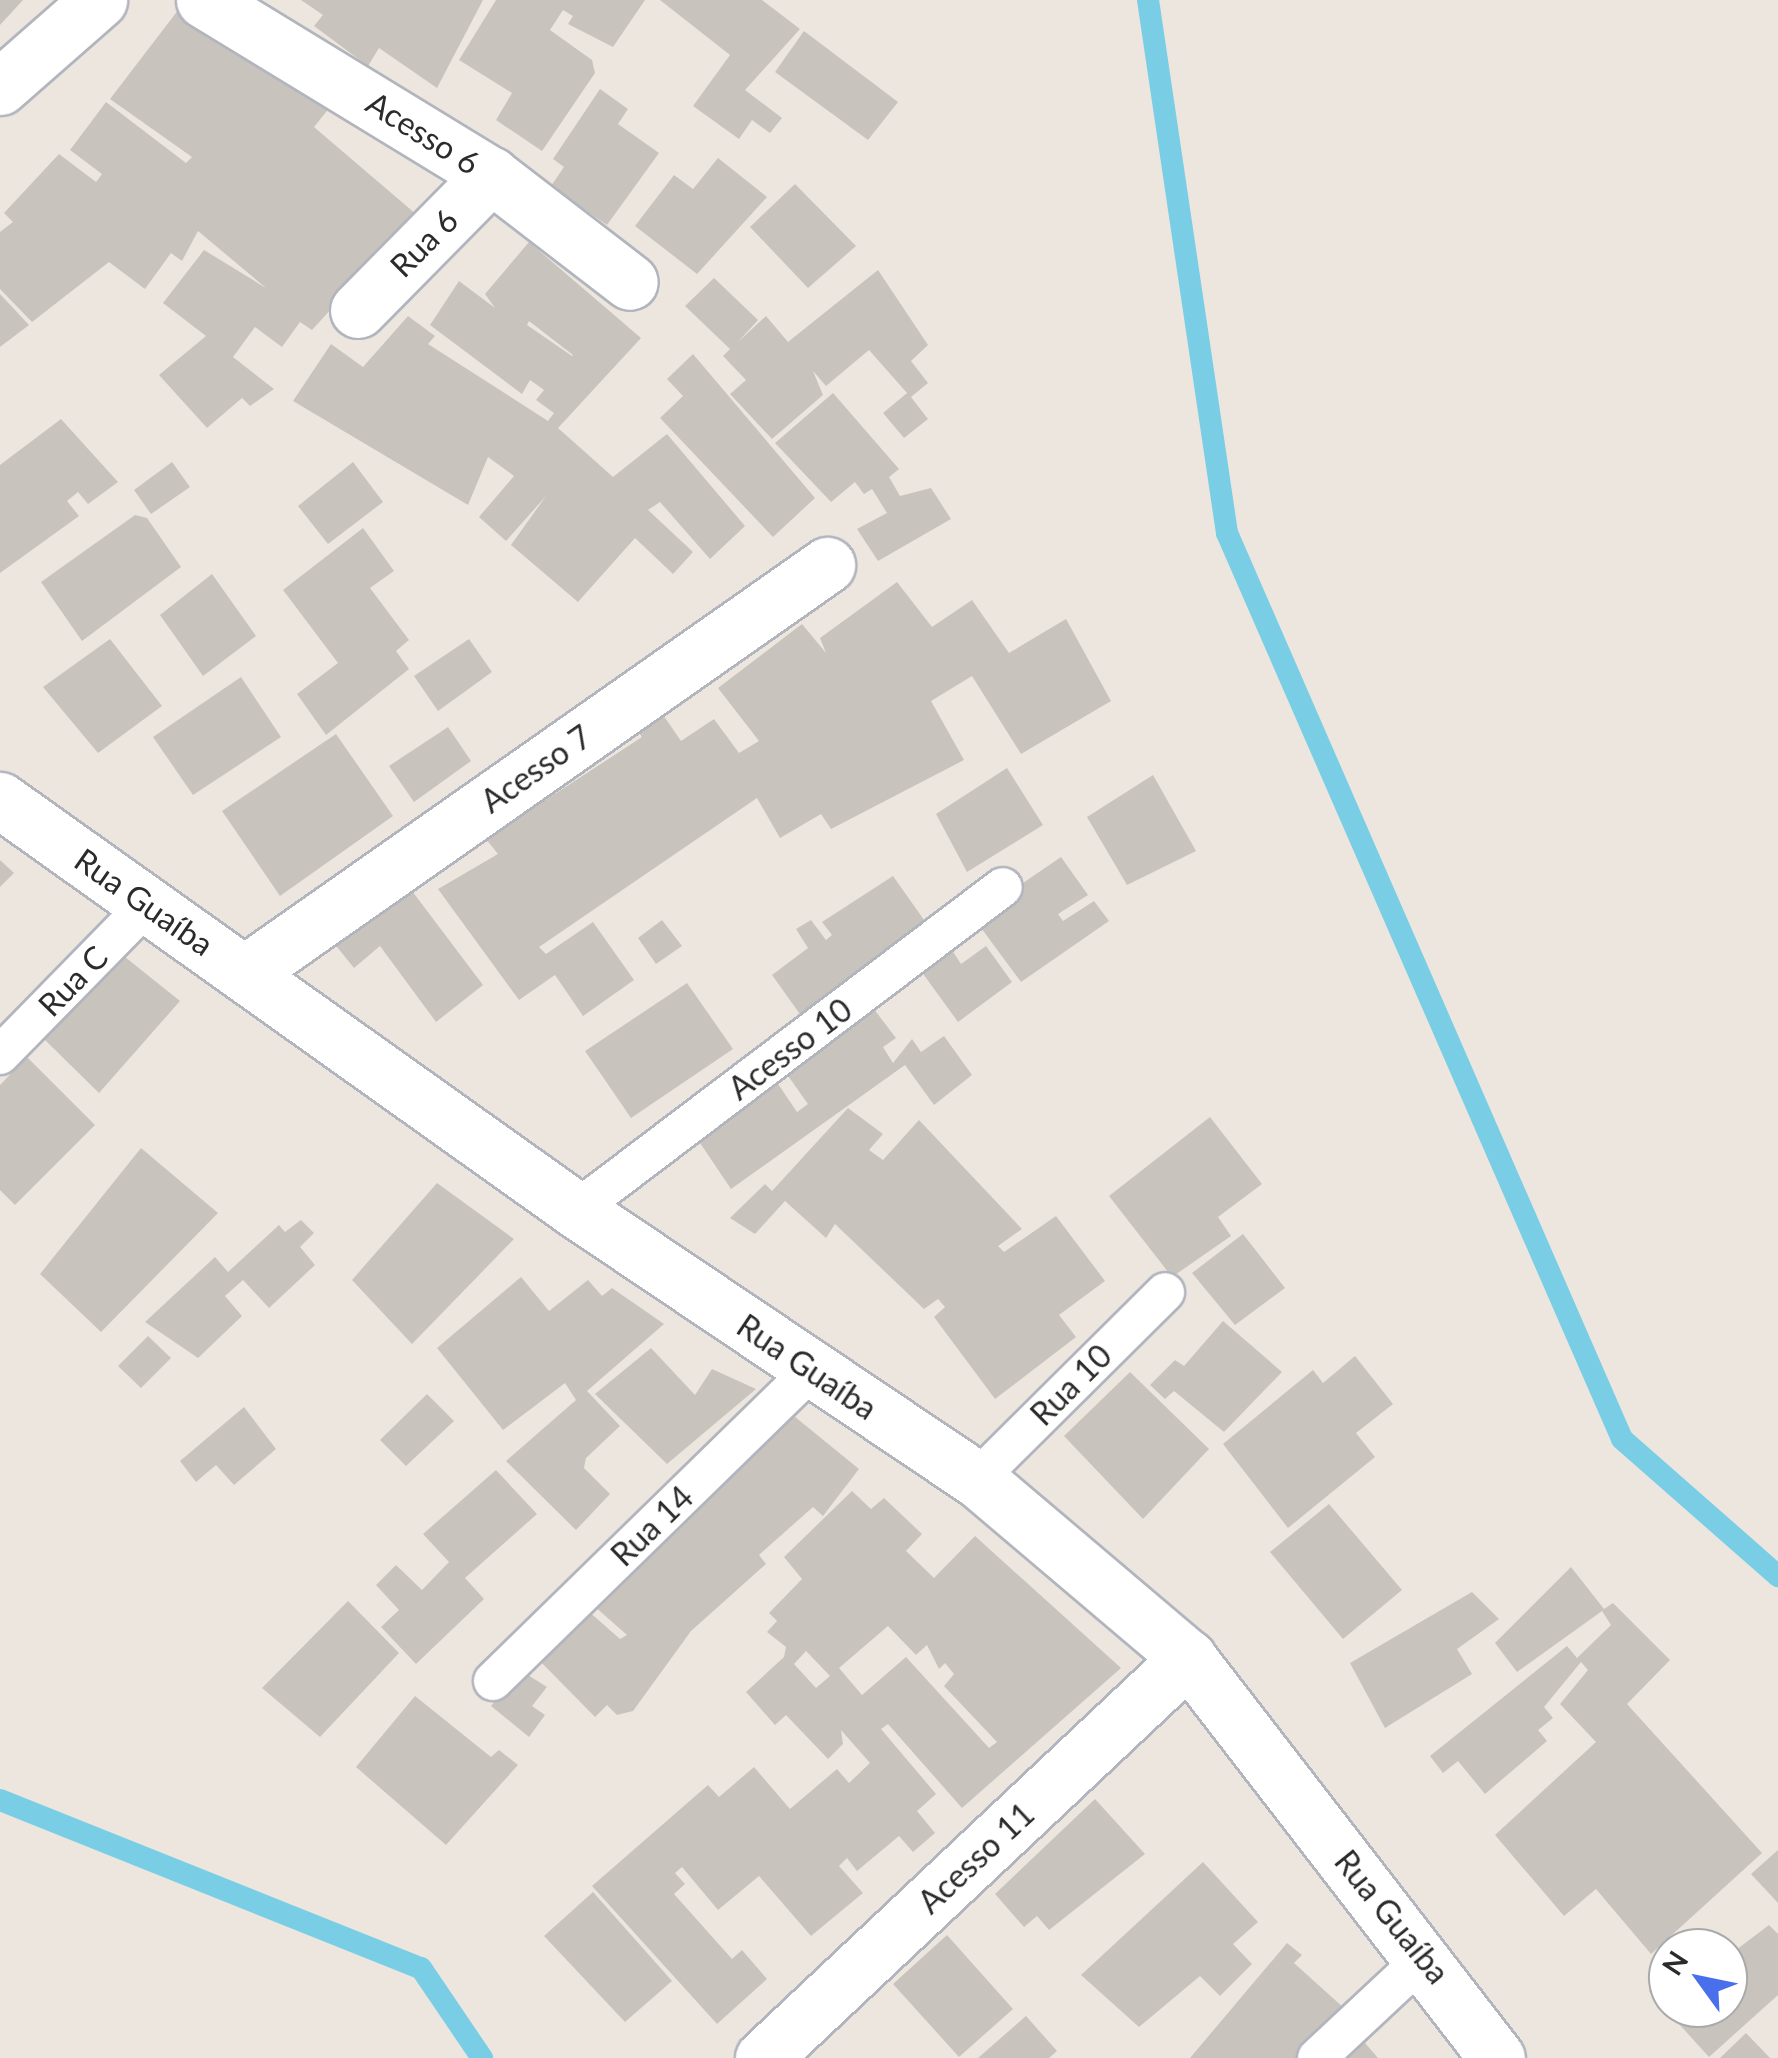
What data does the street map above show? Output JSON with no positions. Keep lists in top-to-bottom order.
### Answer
{
  "streets": {
    "street": [
      "Acesso 6",
      "Rua 6",
      "Acesso 7",
      "Rua Guaíba",
      "Acesso 11"
    ],
    "lane": [
      "Rua C",
      "Acesso 10",
      "Rua 10",
      "Rua 14"
    ]
  },
  "crossings": [
    ["Acesso 6", "Rua 6"],
    ["Acesso 7", "Rua Guaíba"],
    ["Rua Guaíba", "Rua C"],
    ["Rua Guaíba", "Acesso 10"],
    ["Rua Guaíba", "Rua 10"],
    ["Rua Guaíba", "Rua 14"],
    ["Rua Guaíba", "Acesso 11"]
  ],
  "north": "top left"
}
